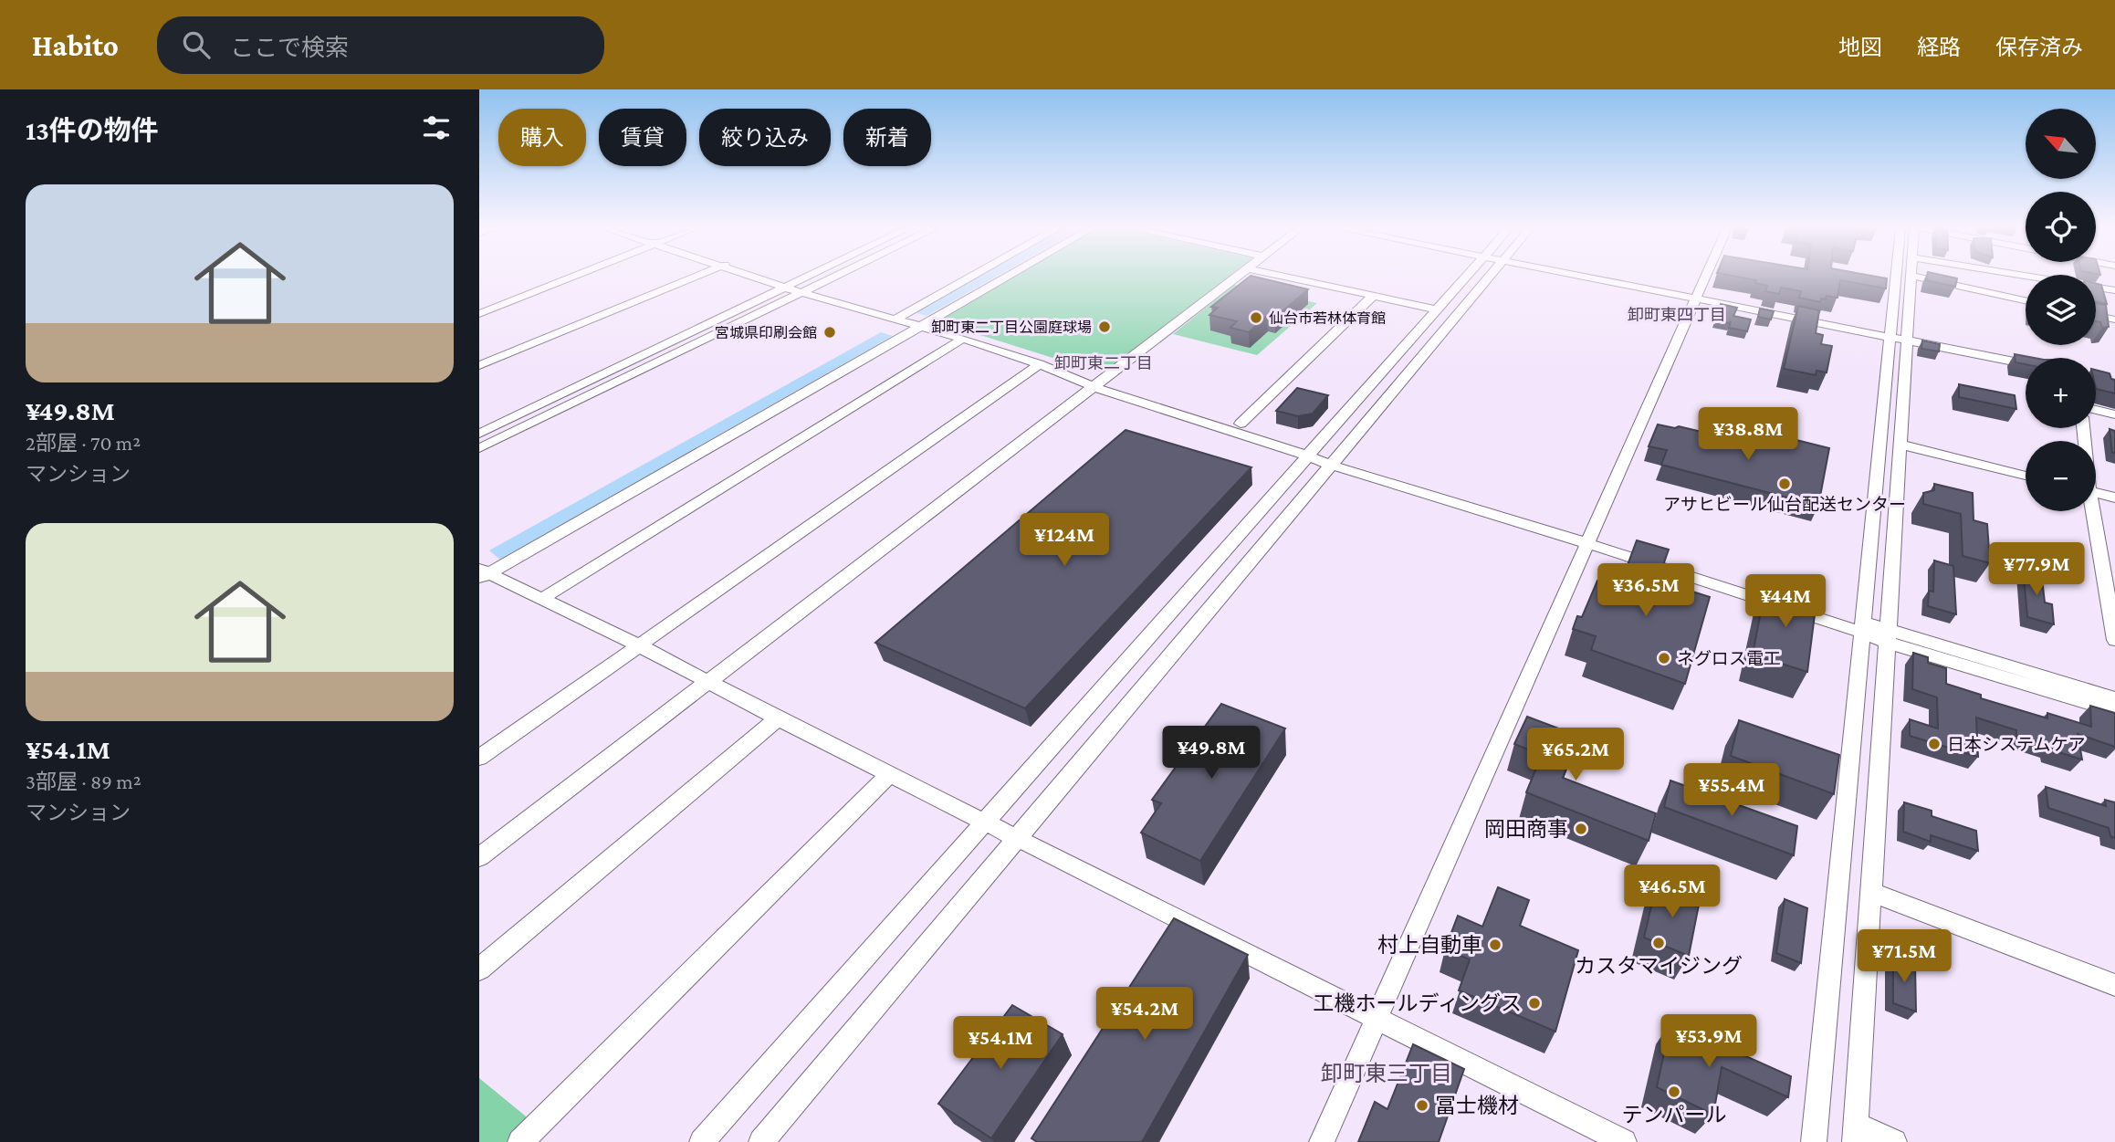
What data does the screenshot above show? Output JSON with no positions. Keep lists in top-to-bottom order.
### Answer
{
  "districts": ["卸町東四丁目", "卸町東二丁目", "卸町東三丁目"],
  "places": [
    "仙台市若林体育館",
    "卸町東二丁目公園庭球場",
    "宮城県印刷会館",
    "アサヒビール仙台配送センター",
    "ネグロス電工",
    "日本システムケア",
    "岡田商事",
    "カスタマイジング",
    "村上自動車",
    "工機ホールディングス",
    "テンパール",
    "冨士機材"
  ],
  "north": "top left",
  "page": {
    "header": "Habito",
    "search": "ここで検索",
    "nav": ["地図", "経路", "保存済み"],
    "heading": "13件の物件",
    "map_buttons": ["+", "−"],
    "chip": [
      "購入",
      "賃貸",
      "絞り込み",
      "新着"
    ],
    "list": [
      {
        "name": "¥49.8M",
        "note": "2部屋 · 70 m² · マンション"
      },
      {
        "name": "¥54.1M",
        "note": "3部屋 · 89 m² · マンション"
      }
    ],
    "price": [
      "¥38.8M",
      "¥124M",
      "¥77.9M",
      "¥36.5M",
      "¥44M",
      "¥49.8M",
      "¥65.2M",
      "¥55.4M",
      "¥46.5M",
      "¥71.5M",
      "¥54.2M",
      "¥53.9M",
      "¥54.1M"
    ]
  }
}
